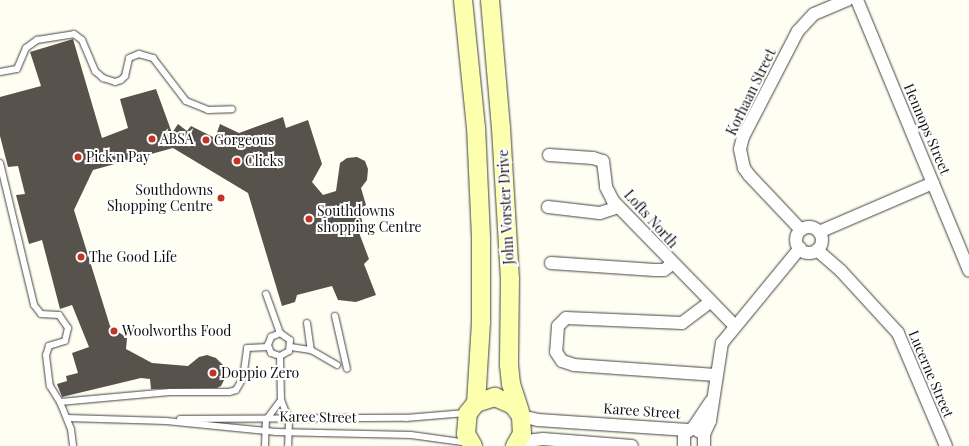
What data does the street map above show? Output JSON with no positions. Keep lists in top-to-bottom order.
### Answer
{
  "streets": {
    "street": [
      "Korhaan Street",
      "Hennops Street",
      "John Vorster Drive",
      "Lofts North",
      "Lucerne Street",
      "Karee Street"
    ]
  },
  "crossings": [
    ["Korhaan Street", "Lucerne Street"],
    ["John Vorster Drive", "Karee Street"]
  ],
  "places": [
    "ABSA",
    "Gorgeous",
    "Pick n Pay",
    "Clicks",
    "Southdowns Shopping Centre",
    "Southdowns shopping Centre",
    "The Good Life",
    "Woolworths Food",
    "Doppio Zero"
  ]
}
